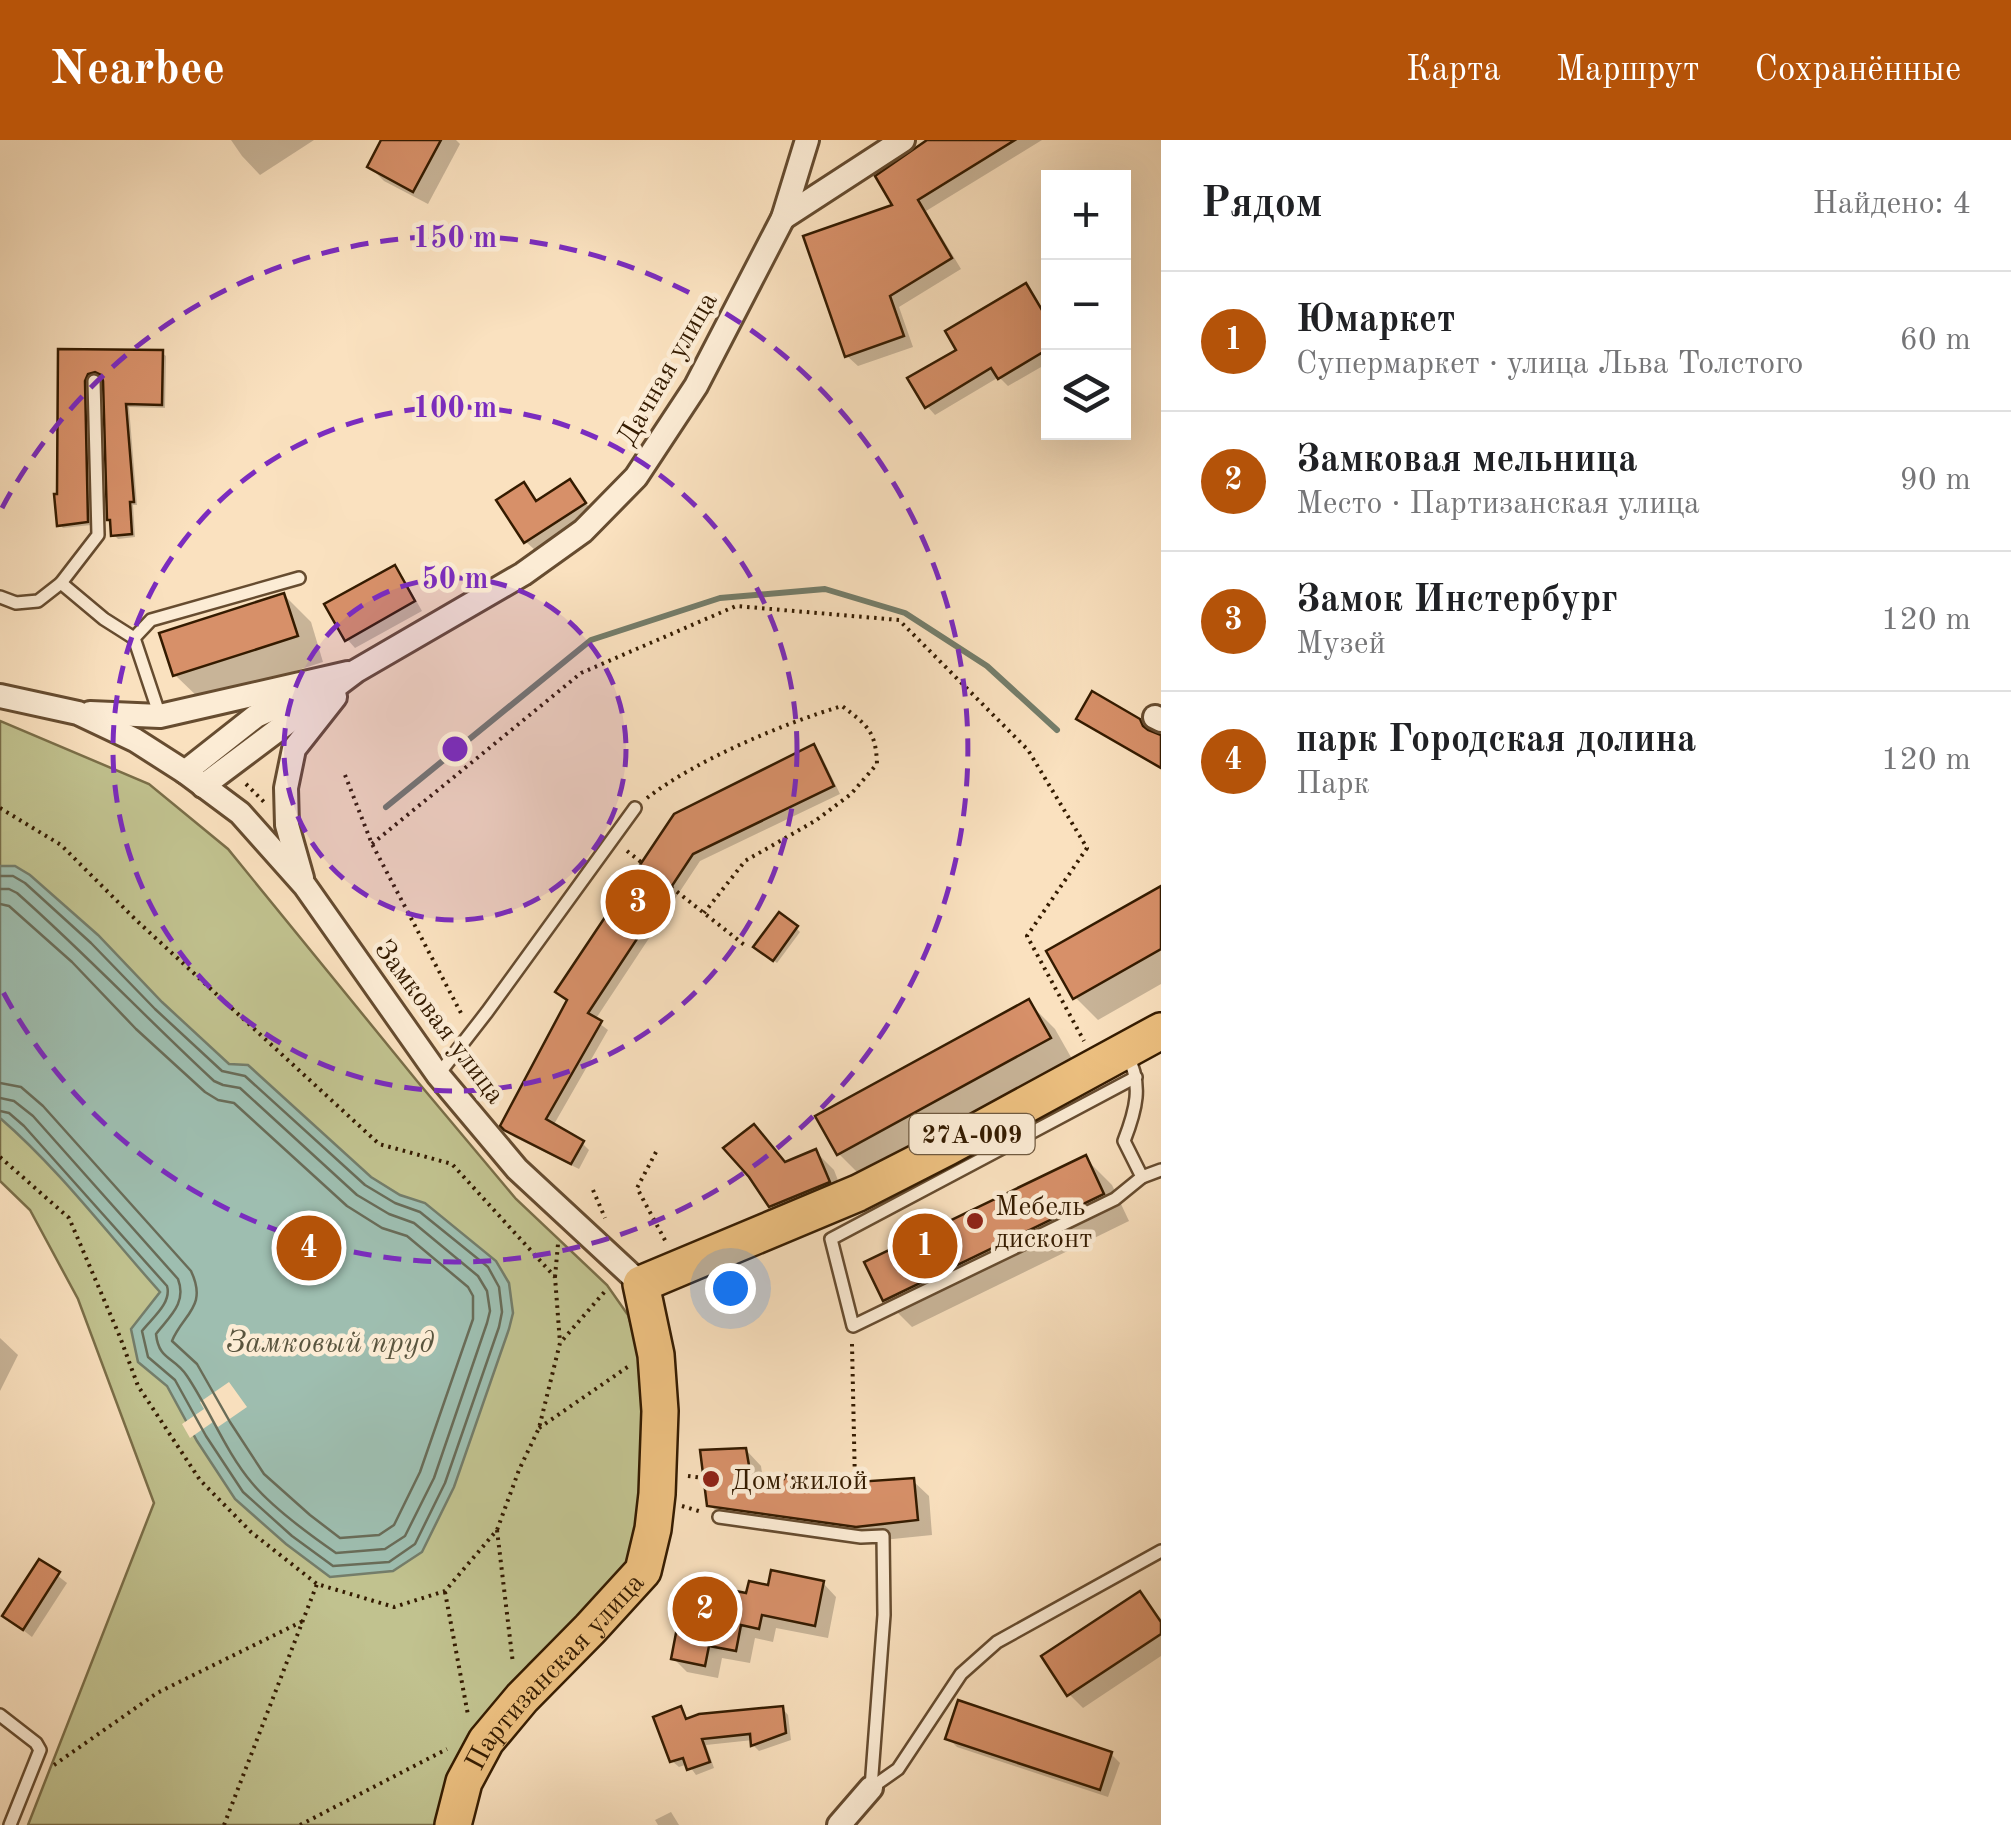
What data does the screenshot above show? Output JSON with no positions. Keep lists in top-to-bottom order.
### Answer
{
  "streets": {
    "main road": ["27А-009", "Партизанская улица"],
    "street": ["Дачная улица", "Замковая улица"]
  },
  "crossings": [
    ["Дачная улица", "Замковая улица"],
    ["Замковая улица", "27А-009"],
    ["Замковая улица", "Партизанская улица"],
    ["27А-009", "Партизанская улица"]
  ],
  "water": ["Замковый пруд"],
  "places": ["Мебель дисконт", "Дом жилой"],
  "page": {
    "header": "Nearbee",
    "nav": ["Карта", "Маршрут", "Сохранённые"],
    "heading": ["Рядом", "Найдено: 4"],
    "map_buttons": ["+", "−"],
    "list": [
      {
        "mark": "1",
        "name": "Юмаркет",
        "note": "Супермаркет · улица Льва Толстого",
        "value": "60 m"
      },
      {
        "mark": "2",
        "name": "Замковая мельница",
        "note": "Место · Партизанская улица",
        "value": "90 m"
      },
      {
        "mark": "3",
        "name": "Замок Инстербург",
        "note": "Музей",
        "value": "120 m"
      },
      {
        "mark": "4",
        "name": "парк Городская долина",
        "note": "Парк",
        "value": "120 m"
      }
    ],
    "pins": [
      "3",
      "1",
      "4",
      "2"
    ]
  },
  "rings": ["150 m", "100 m", "50 m"]
}
